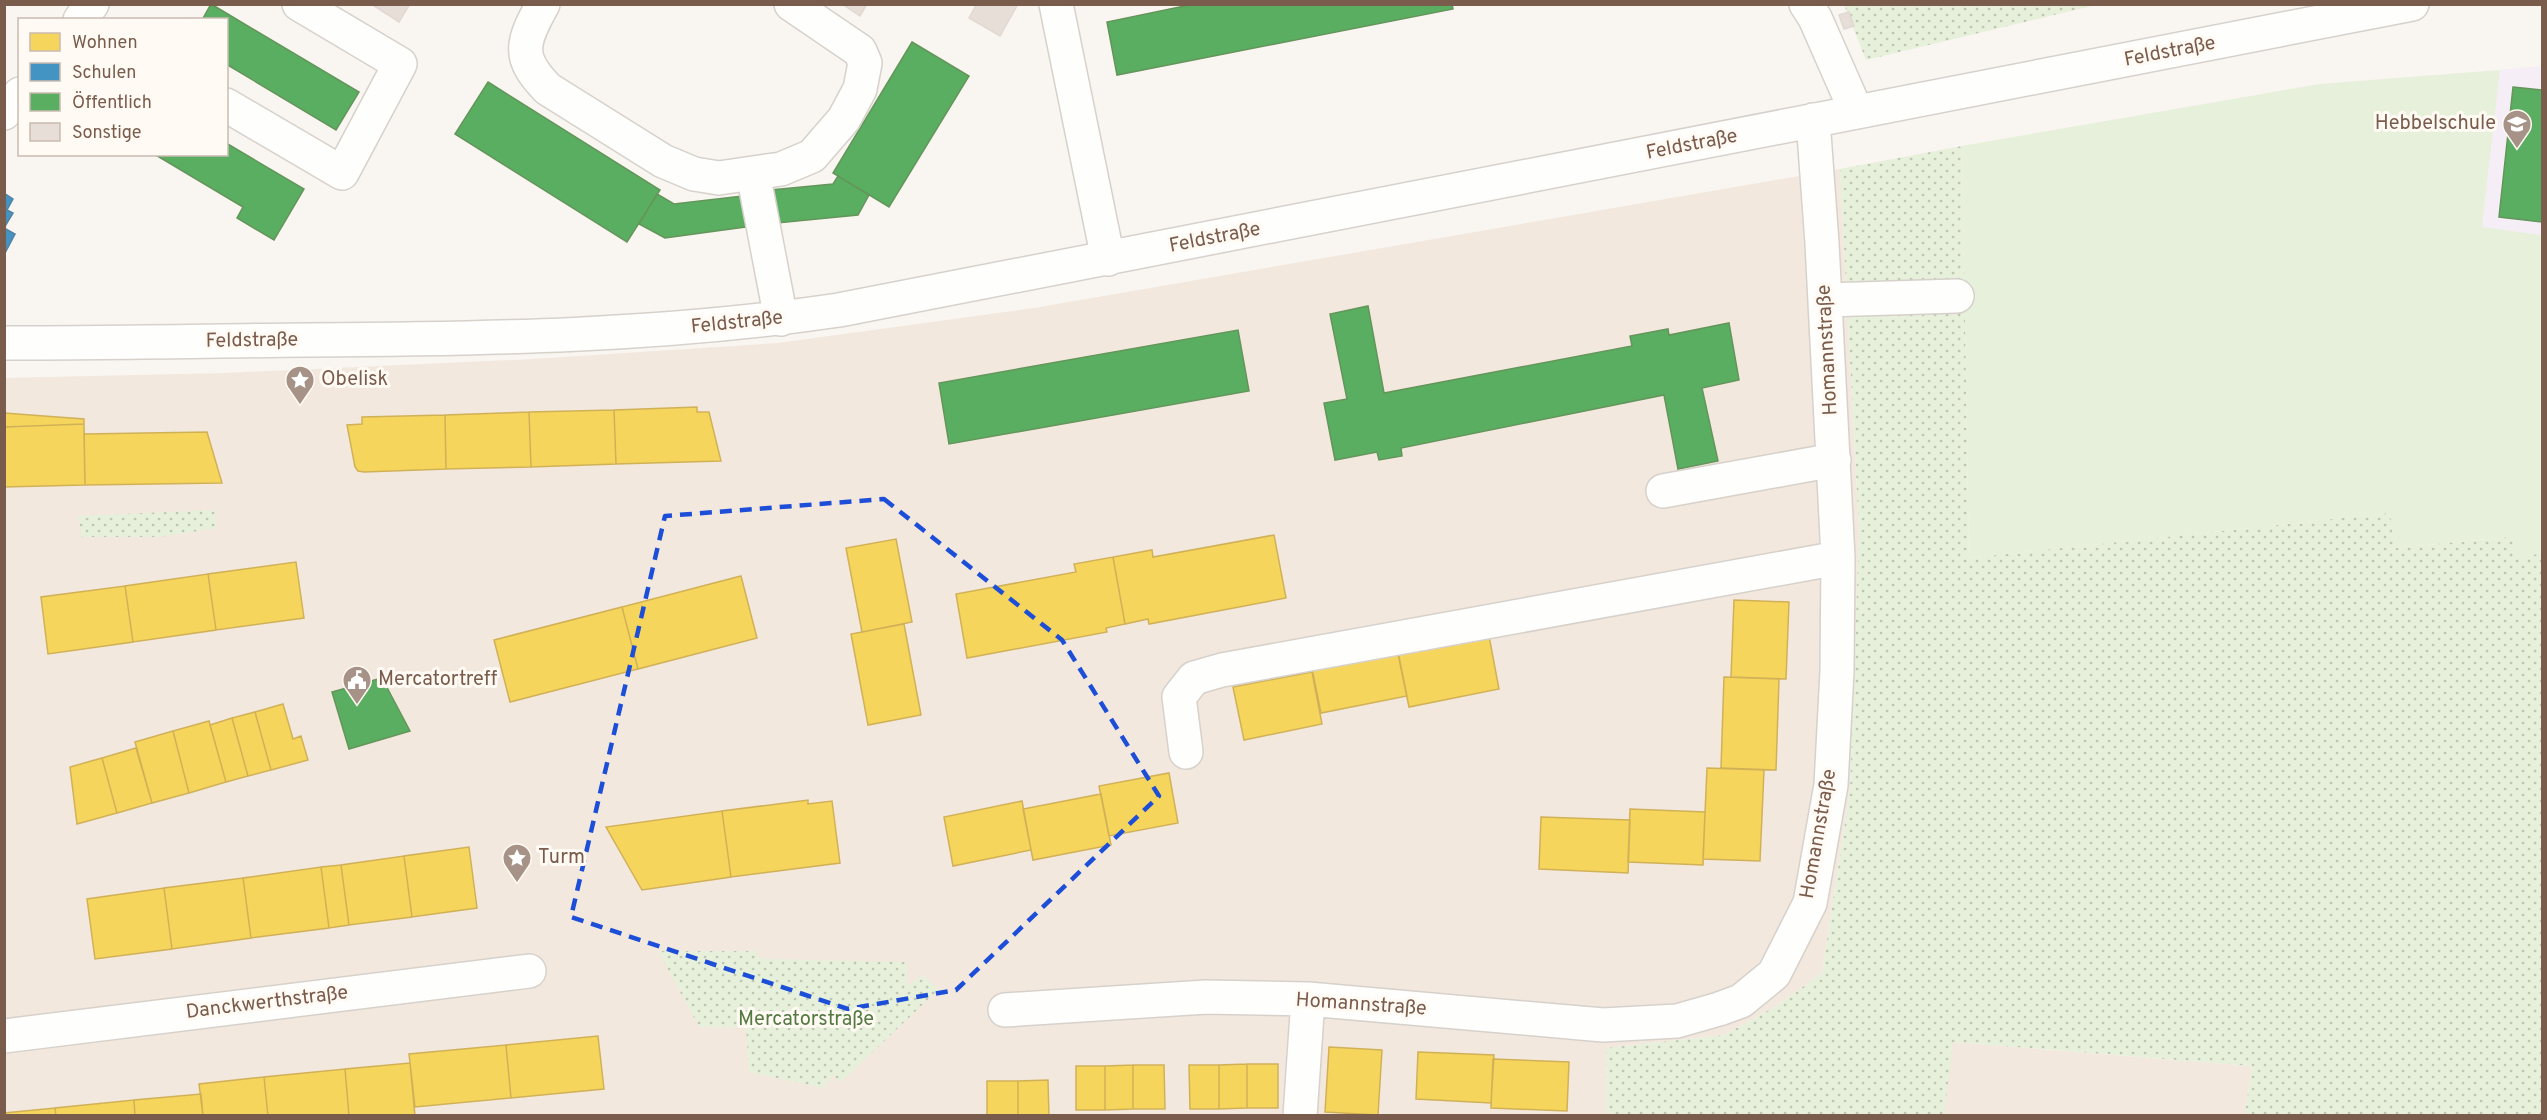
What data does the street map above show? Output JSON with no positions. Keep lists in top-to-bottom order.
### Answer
{
  "streets": {
    "street": ["Feldstraße", "Homannstraße", "Danckwerthstraße"]
  },
  "crossings": [
    ["Feldstraße", "Homannstraße"]
  ],
  "parks": ["Mercatorstraße"],
  "places": {
    "school or university": ["Hebbelschule"],
    "place": ["Obelisk", "Turm"],
    "public building": ["Mercatortreff"]
  },
  "legend": [
    "Wohnen",
    "Schulen",
    "Öffentlich",
    "Sonstige"
  ]
}
